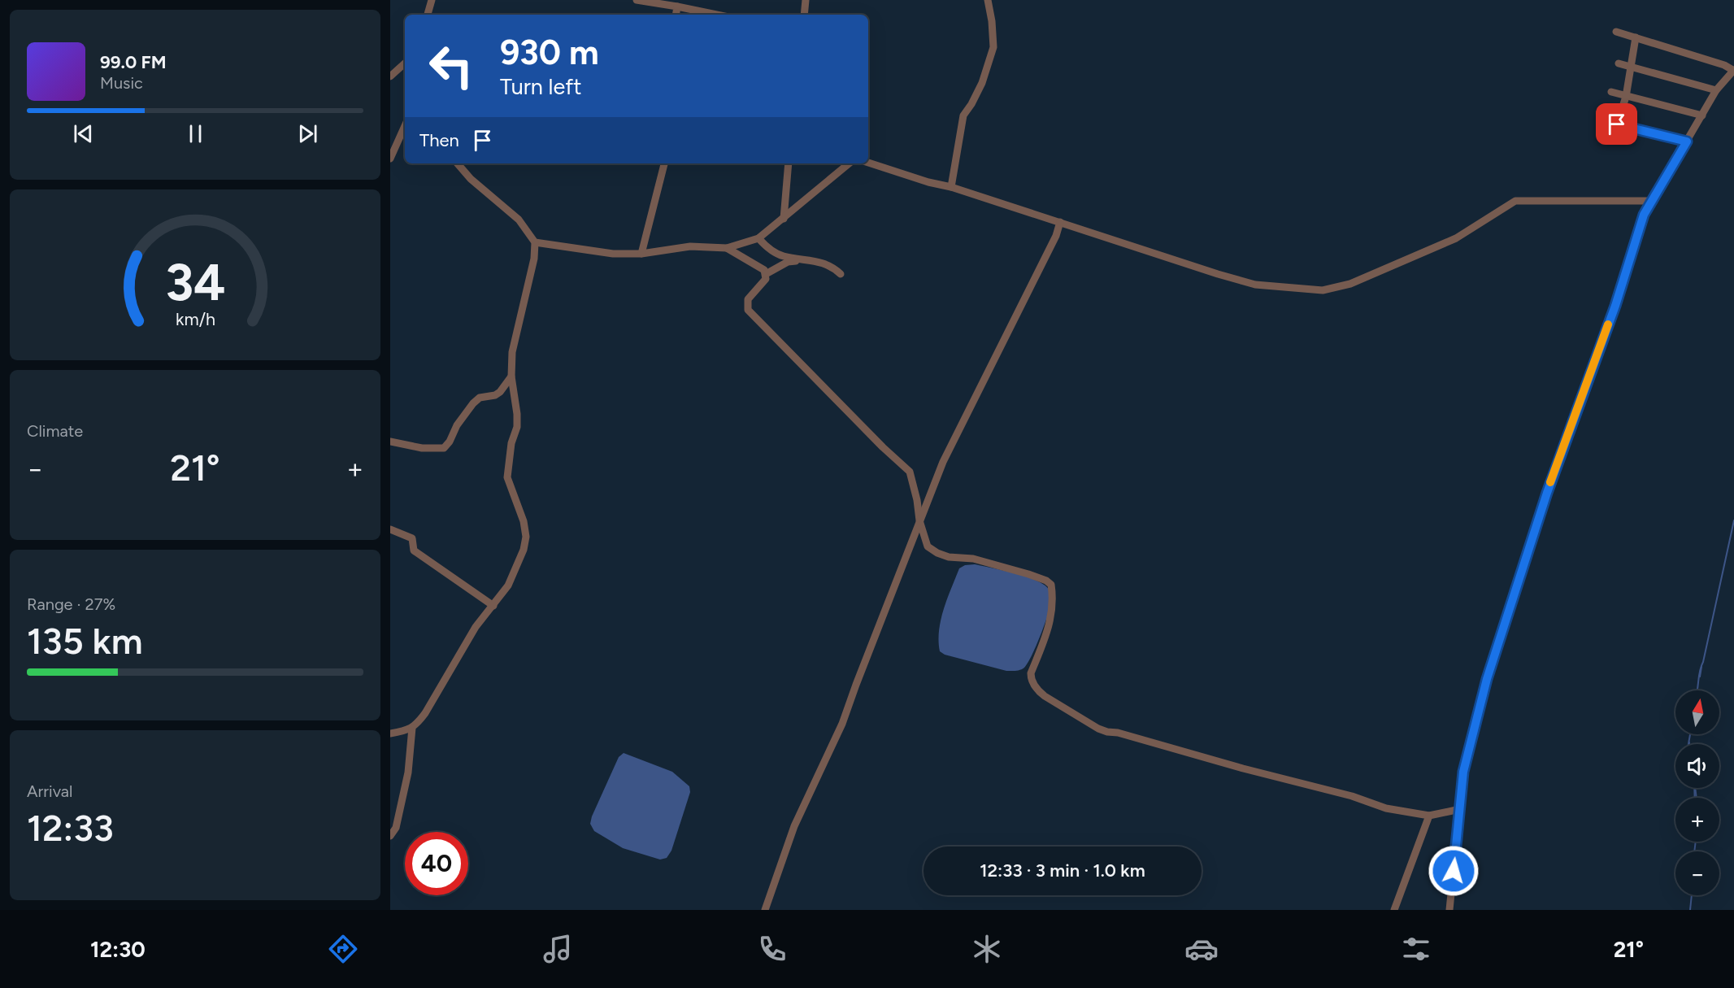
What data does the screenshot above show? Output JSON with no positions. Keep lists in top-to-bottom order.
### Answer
{
  "north": "top",
  "page": {
    "turn": ["930 m", "Turn left"],
    "song": ["99.0 FM", "Music"],
    "then": "Then",
    "tile": [
      "Climate",
      ["Range · 27%", "135 km"],
      ["Arrival", "12:33"]
    ],
    "heat": ["−", "21°", "+"],
    "map_buttons": ["+", "−"],
    "limit": "40",
    "trip": "12:33 · 3 min · 1.0 km",
    "tabs": ["12:30", "21°"],
    "gauge": ["34", "km/h"]
  }
}
